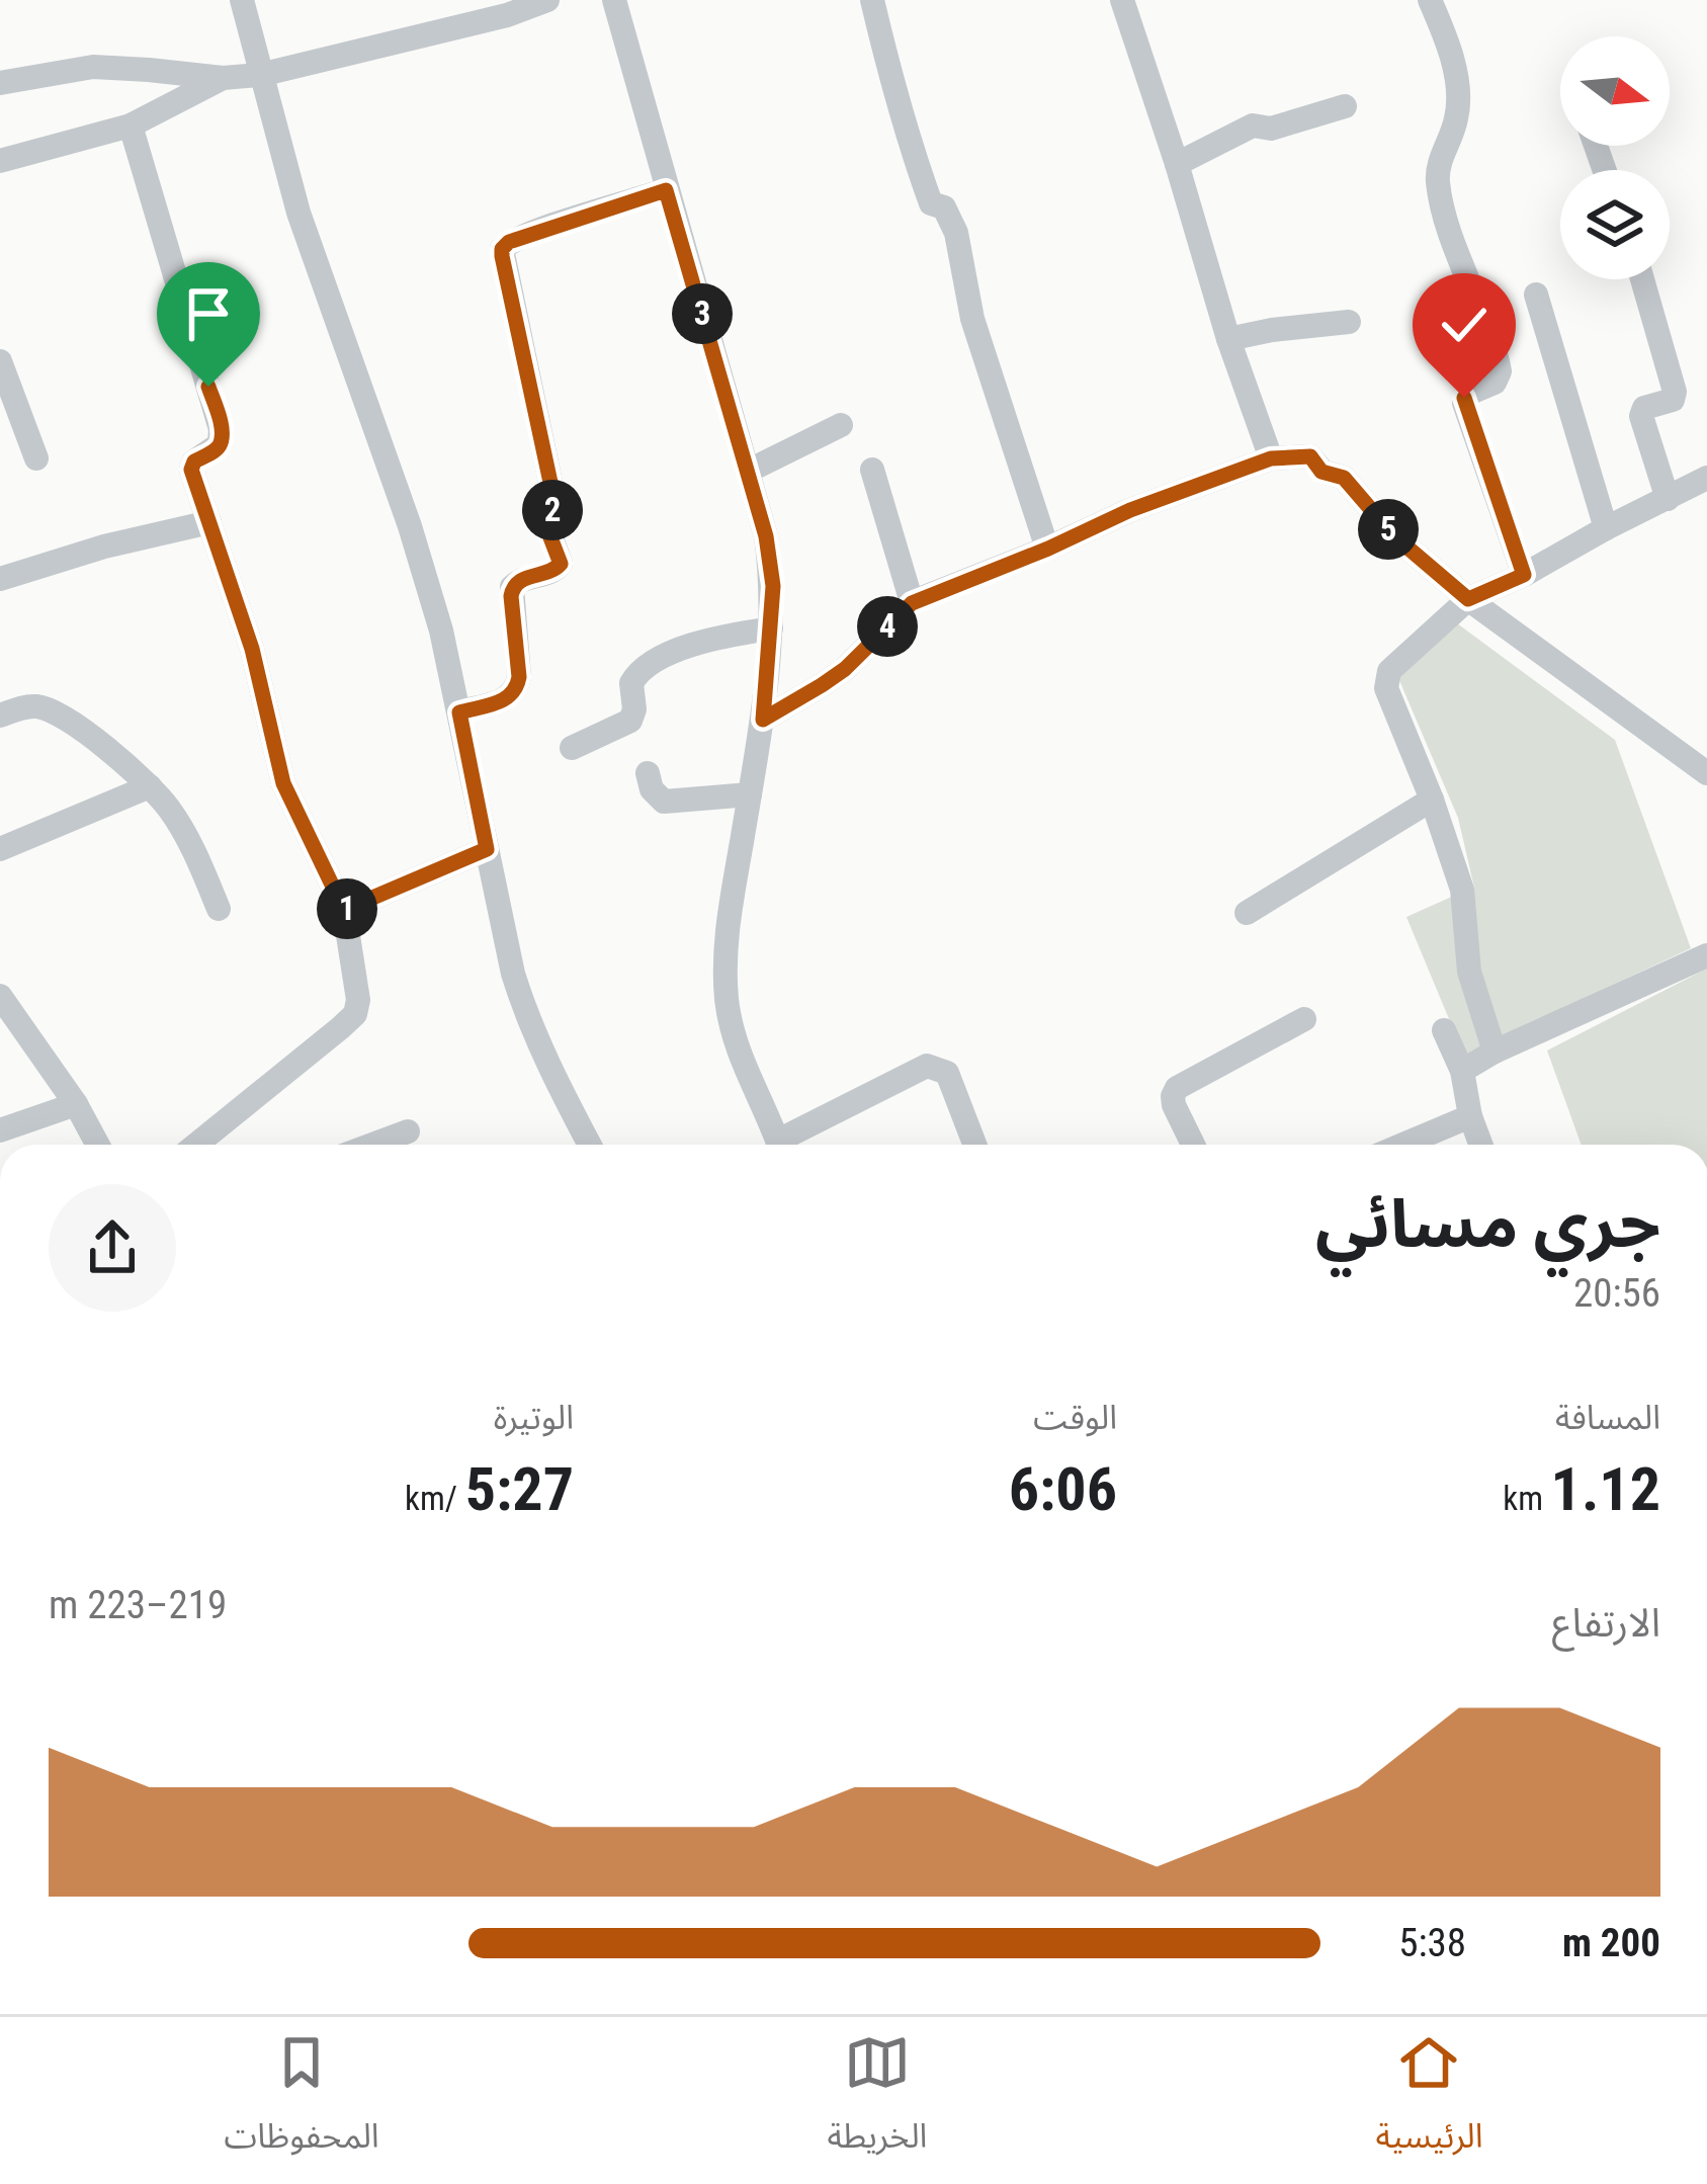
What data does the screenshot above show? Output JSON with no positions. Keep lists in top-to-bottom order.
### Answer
{
  "north": "right",
  "page": {
    "pins": [
      "3",
      "2",
      "5",
      "4",
      "1"
    ],
    "heading": ["جري مسائي", "20:56"],
    "stats": [
      ["المسافة", "1.12 km"],
      ["الوقت", "6:06"],
      ["الوتيرة", "5:27 /km"]
    ],
    "chart": ["الارتفاع", "219–223 m"],
    "list": [
      {
        "name": "200 m",
        "note": "5:38"
      }
    ],
    "tabs": ["الرئيسية", "الخريطة", "المحفوظات"]
  }
}
